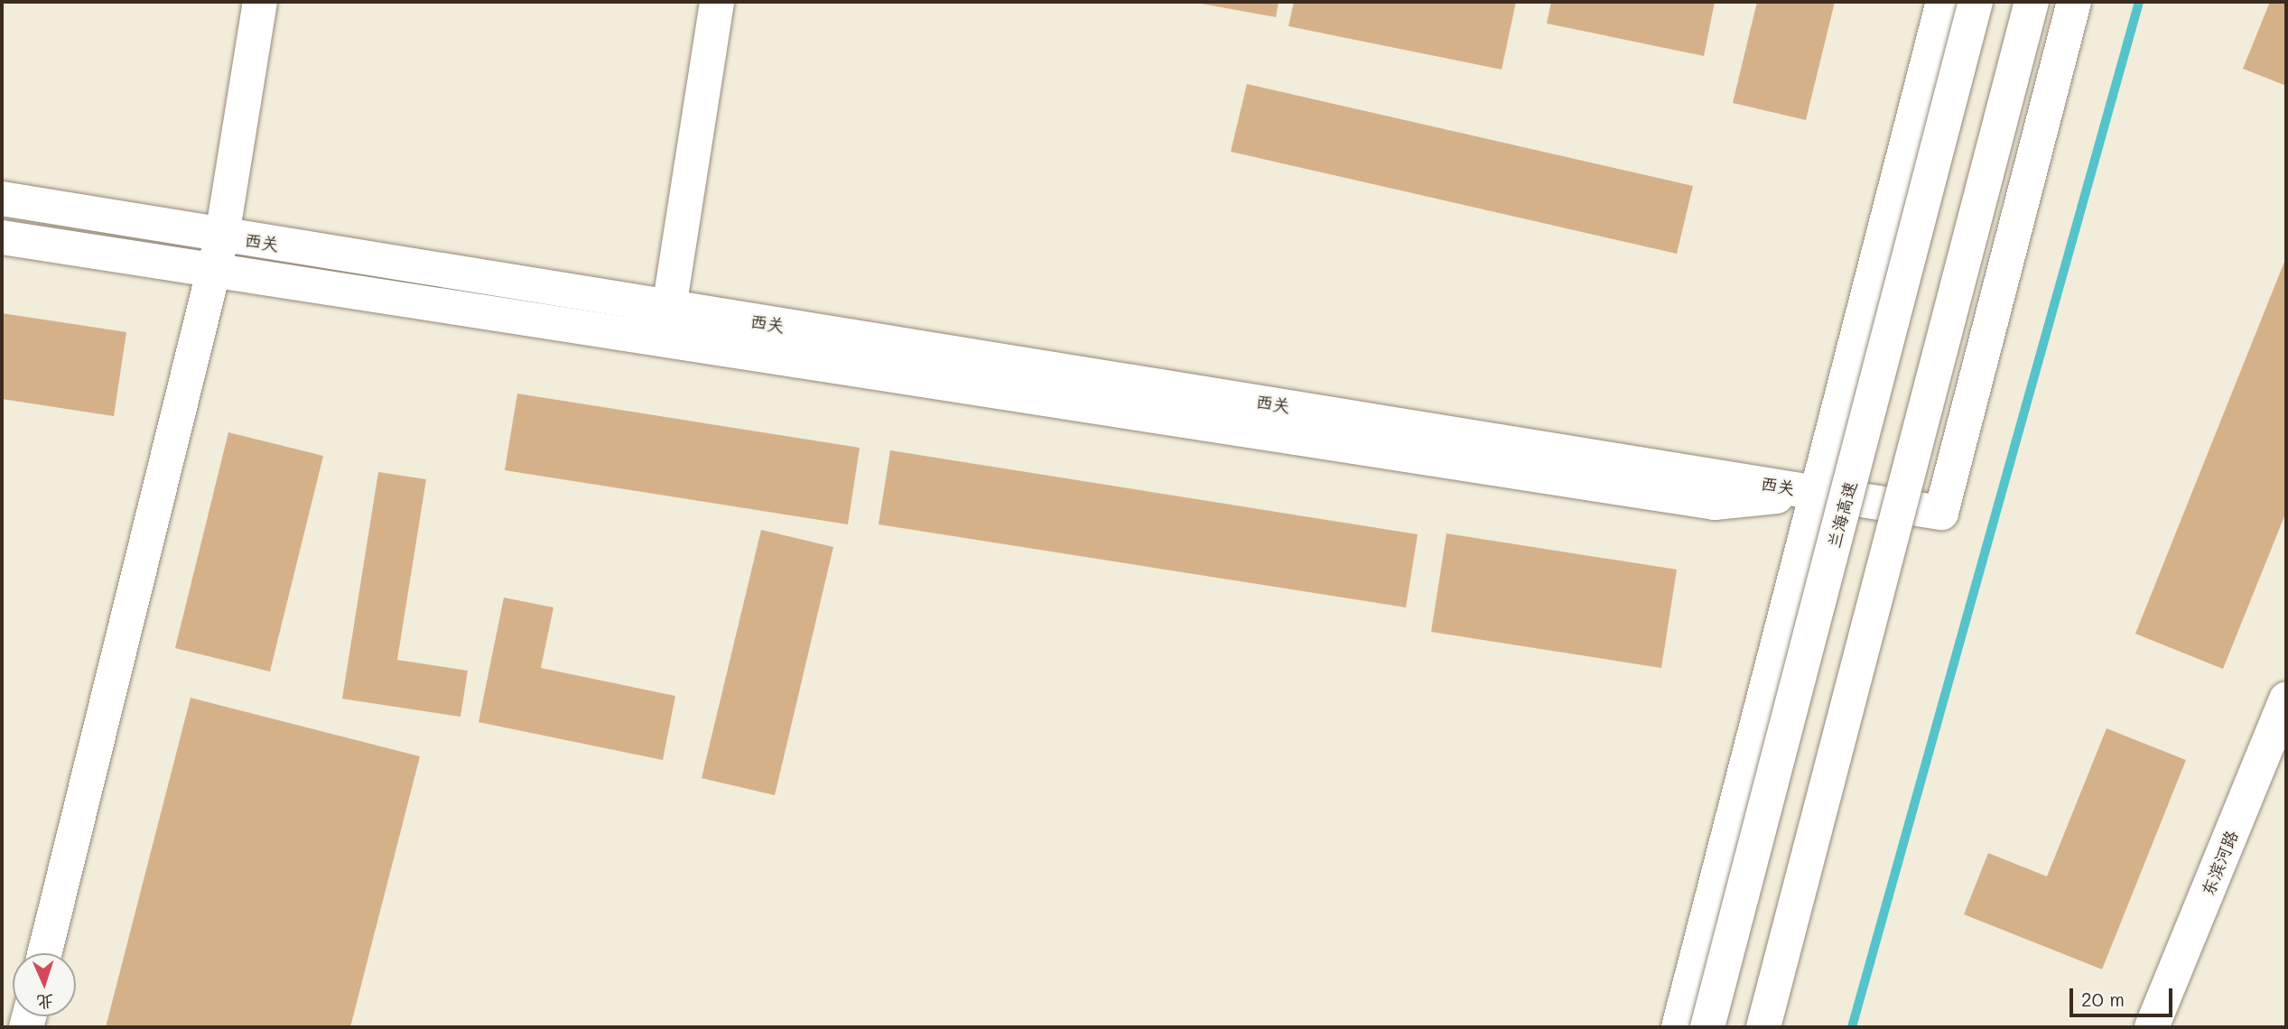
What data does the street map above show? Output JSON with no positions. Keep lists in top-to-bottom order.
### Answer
{
  "streets": {
    "main road": ["西关", "兰海高速", "东滨河路"]
  },
  "scale_bar": "20 m",
  "north": "bottom"
}
